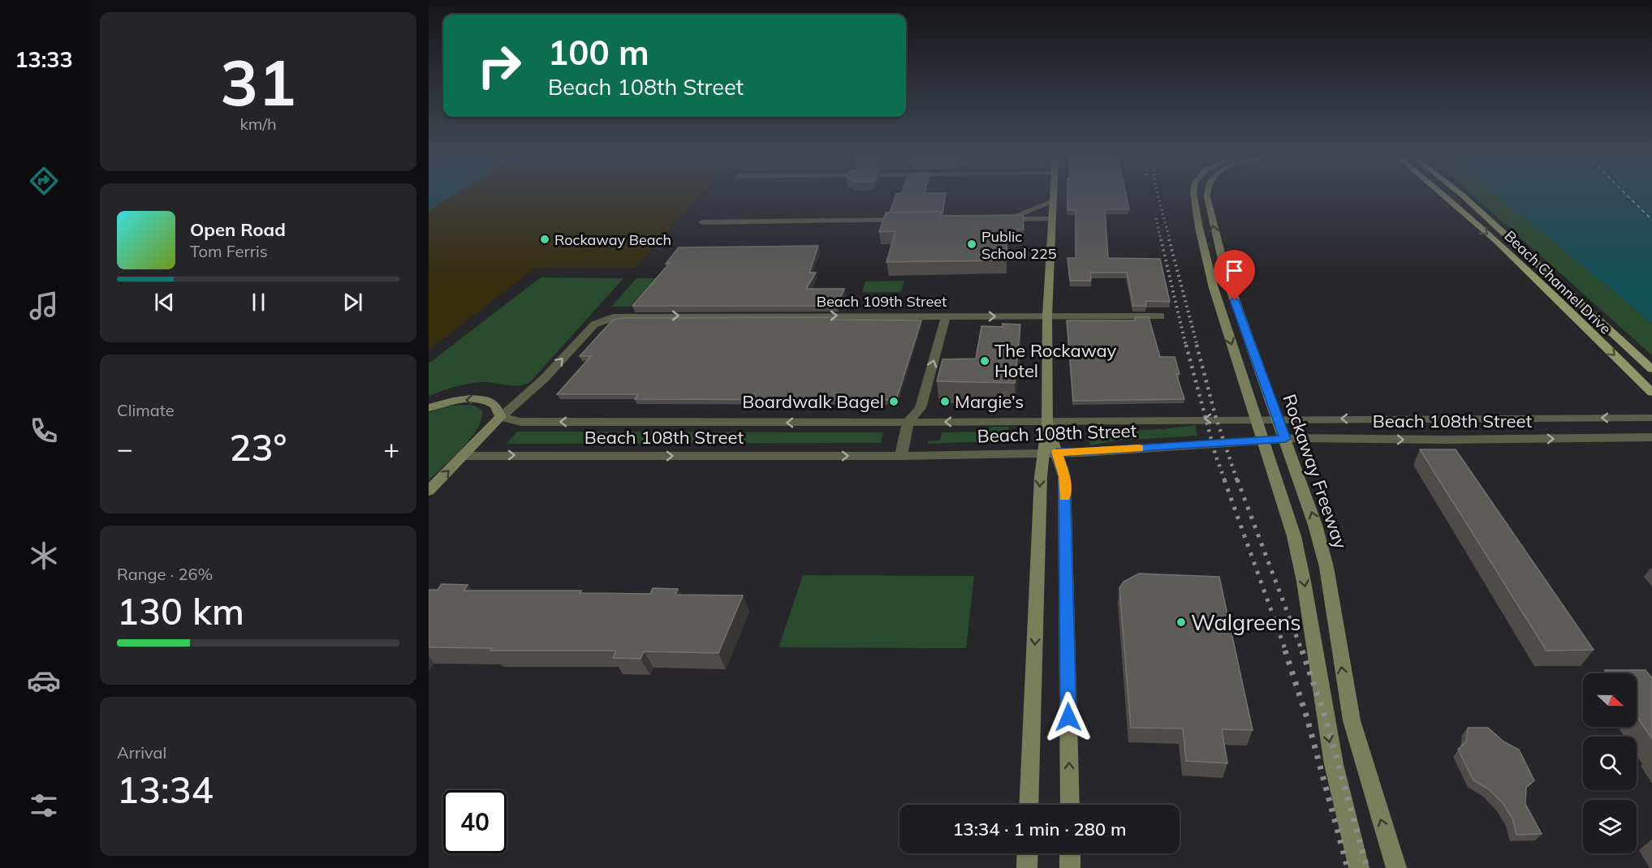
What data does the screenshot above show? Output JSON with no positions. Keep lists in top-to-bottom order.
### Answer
{
  "streets": {
    "main road": ["Beach Channel Drive"],
    "street": ["Beach 109th Street", "Beach 108th Street", "Rockaway Freeway"]
  },
  "crossings": [
    ["Beach 109th Street", "Beach 108th Street"],
    ["Beach 108th Street", "Rockaway Freeway"]
  ],
  "places": [
    "Rockaway Beach",
    "Public School 225",
    "The Rockaway Hotel",
    "Boardwalk Bagel",
    "Margie’s",
    "Walgreens"
  ],
  "north": "right",
  "page": {
    "tabs": "13:33",
    "tile": [
      ["31", "km/h"],
      "Climate",
      ["Range · 26%", "130 km"],
      ["Arrival", "13:34"]
    ],
    "turn": ["100 m", "Beach 108th Street"],
    "song": ["Open Road", "Tom Ferris"],
    "heat": ["−", "23°", "+"],
    "limit": "40",
    "trip": "13:34 · 1 min · 280 m"
  }
}
